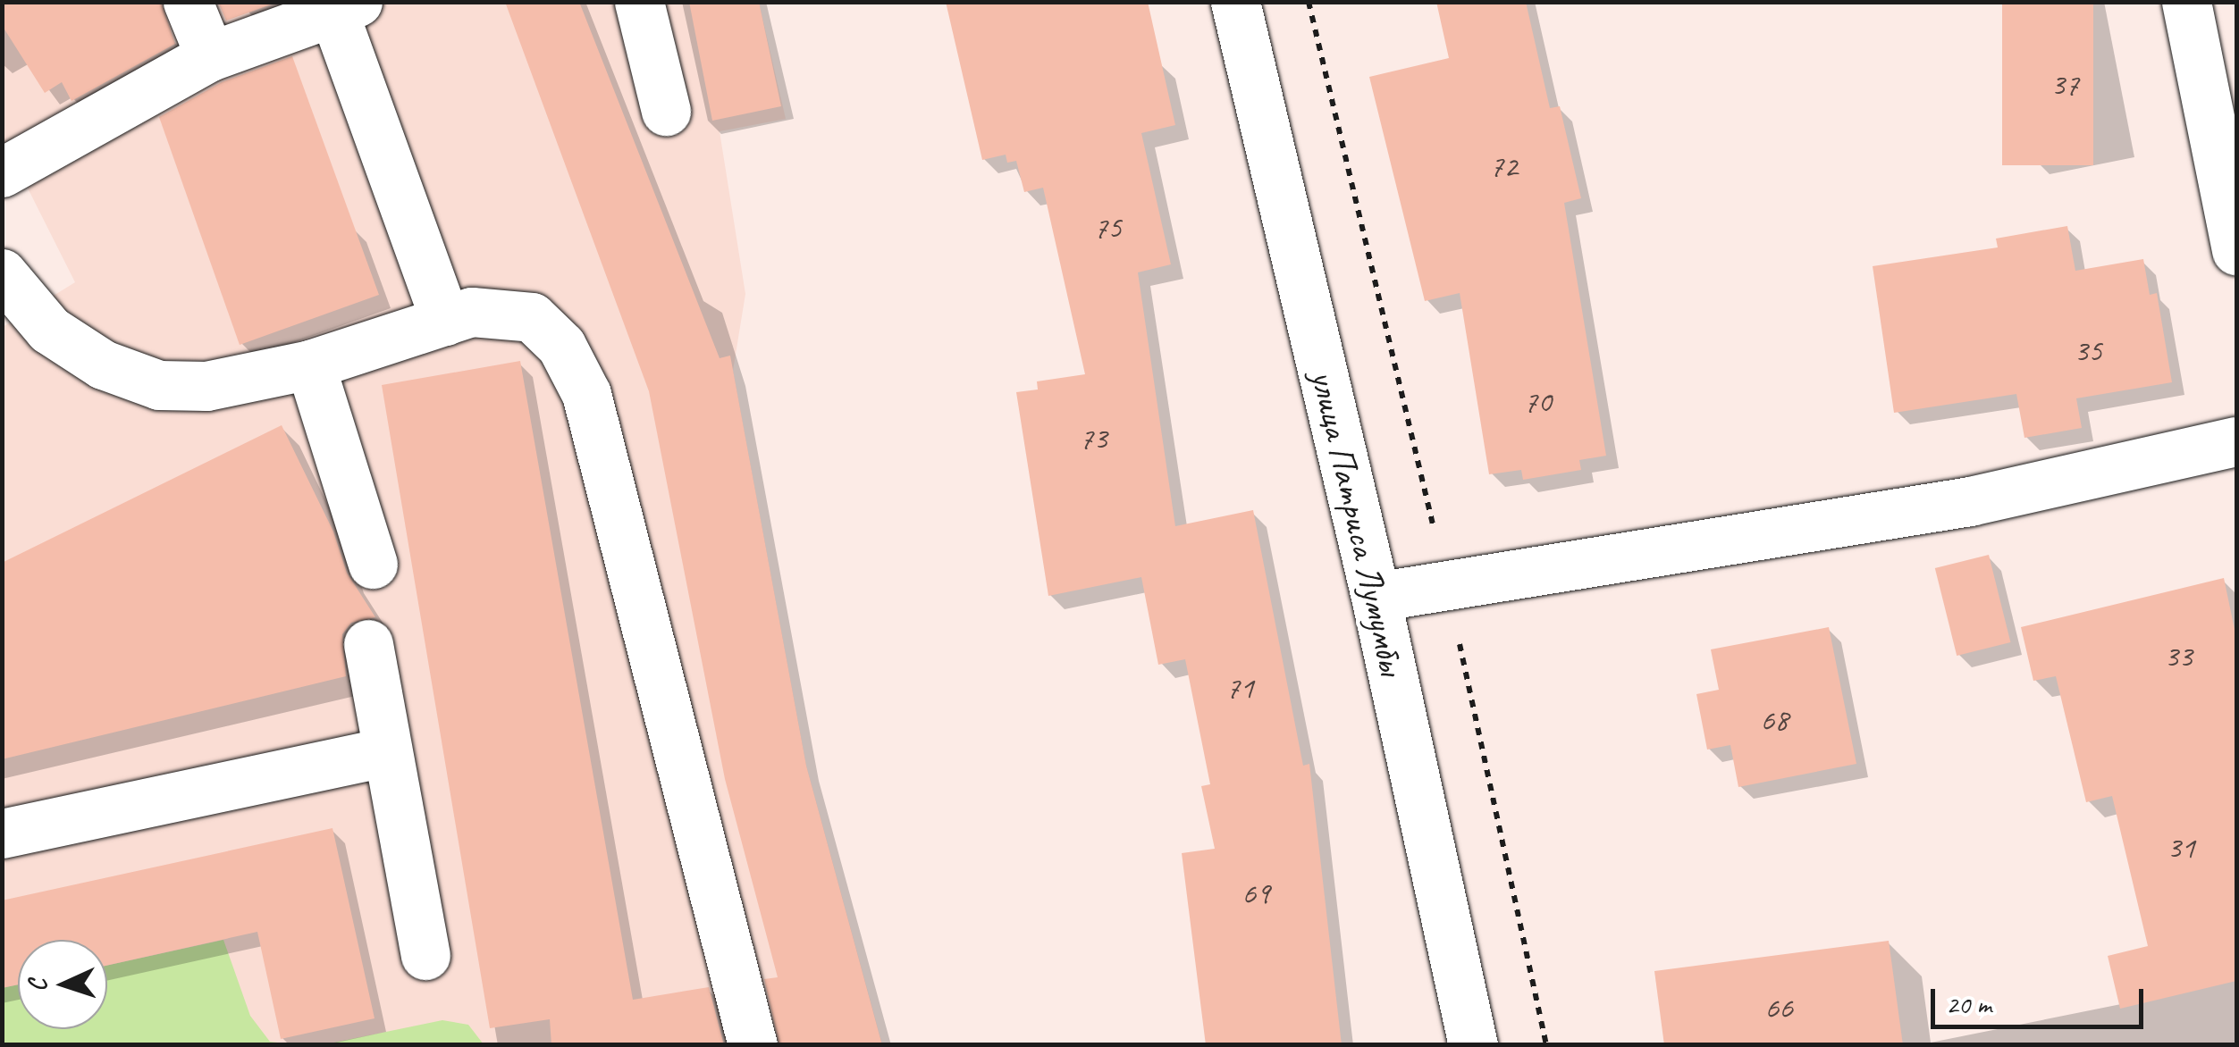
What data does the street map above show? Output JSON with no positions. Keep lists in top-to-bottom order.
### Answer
{
  "streets": {
    "street": ["улица Патриса Лумумбы"]
  },
  "house_numbers": [
    "37",
    "72",
    "75",
    "35",
    "70",
    "73",
    "33",
    "71",
    "68",
    "31",
    "69",
    "66"
  ],
  "scale_bar": "20 m",
  "north": "left"
}
